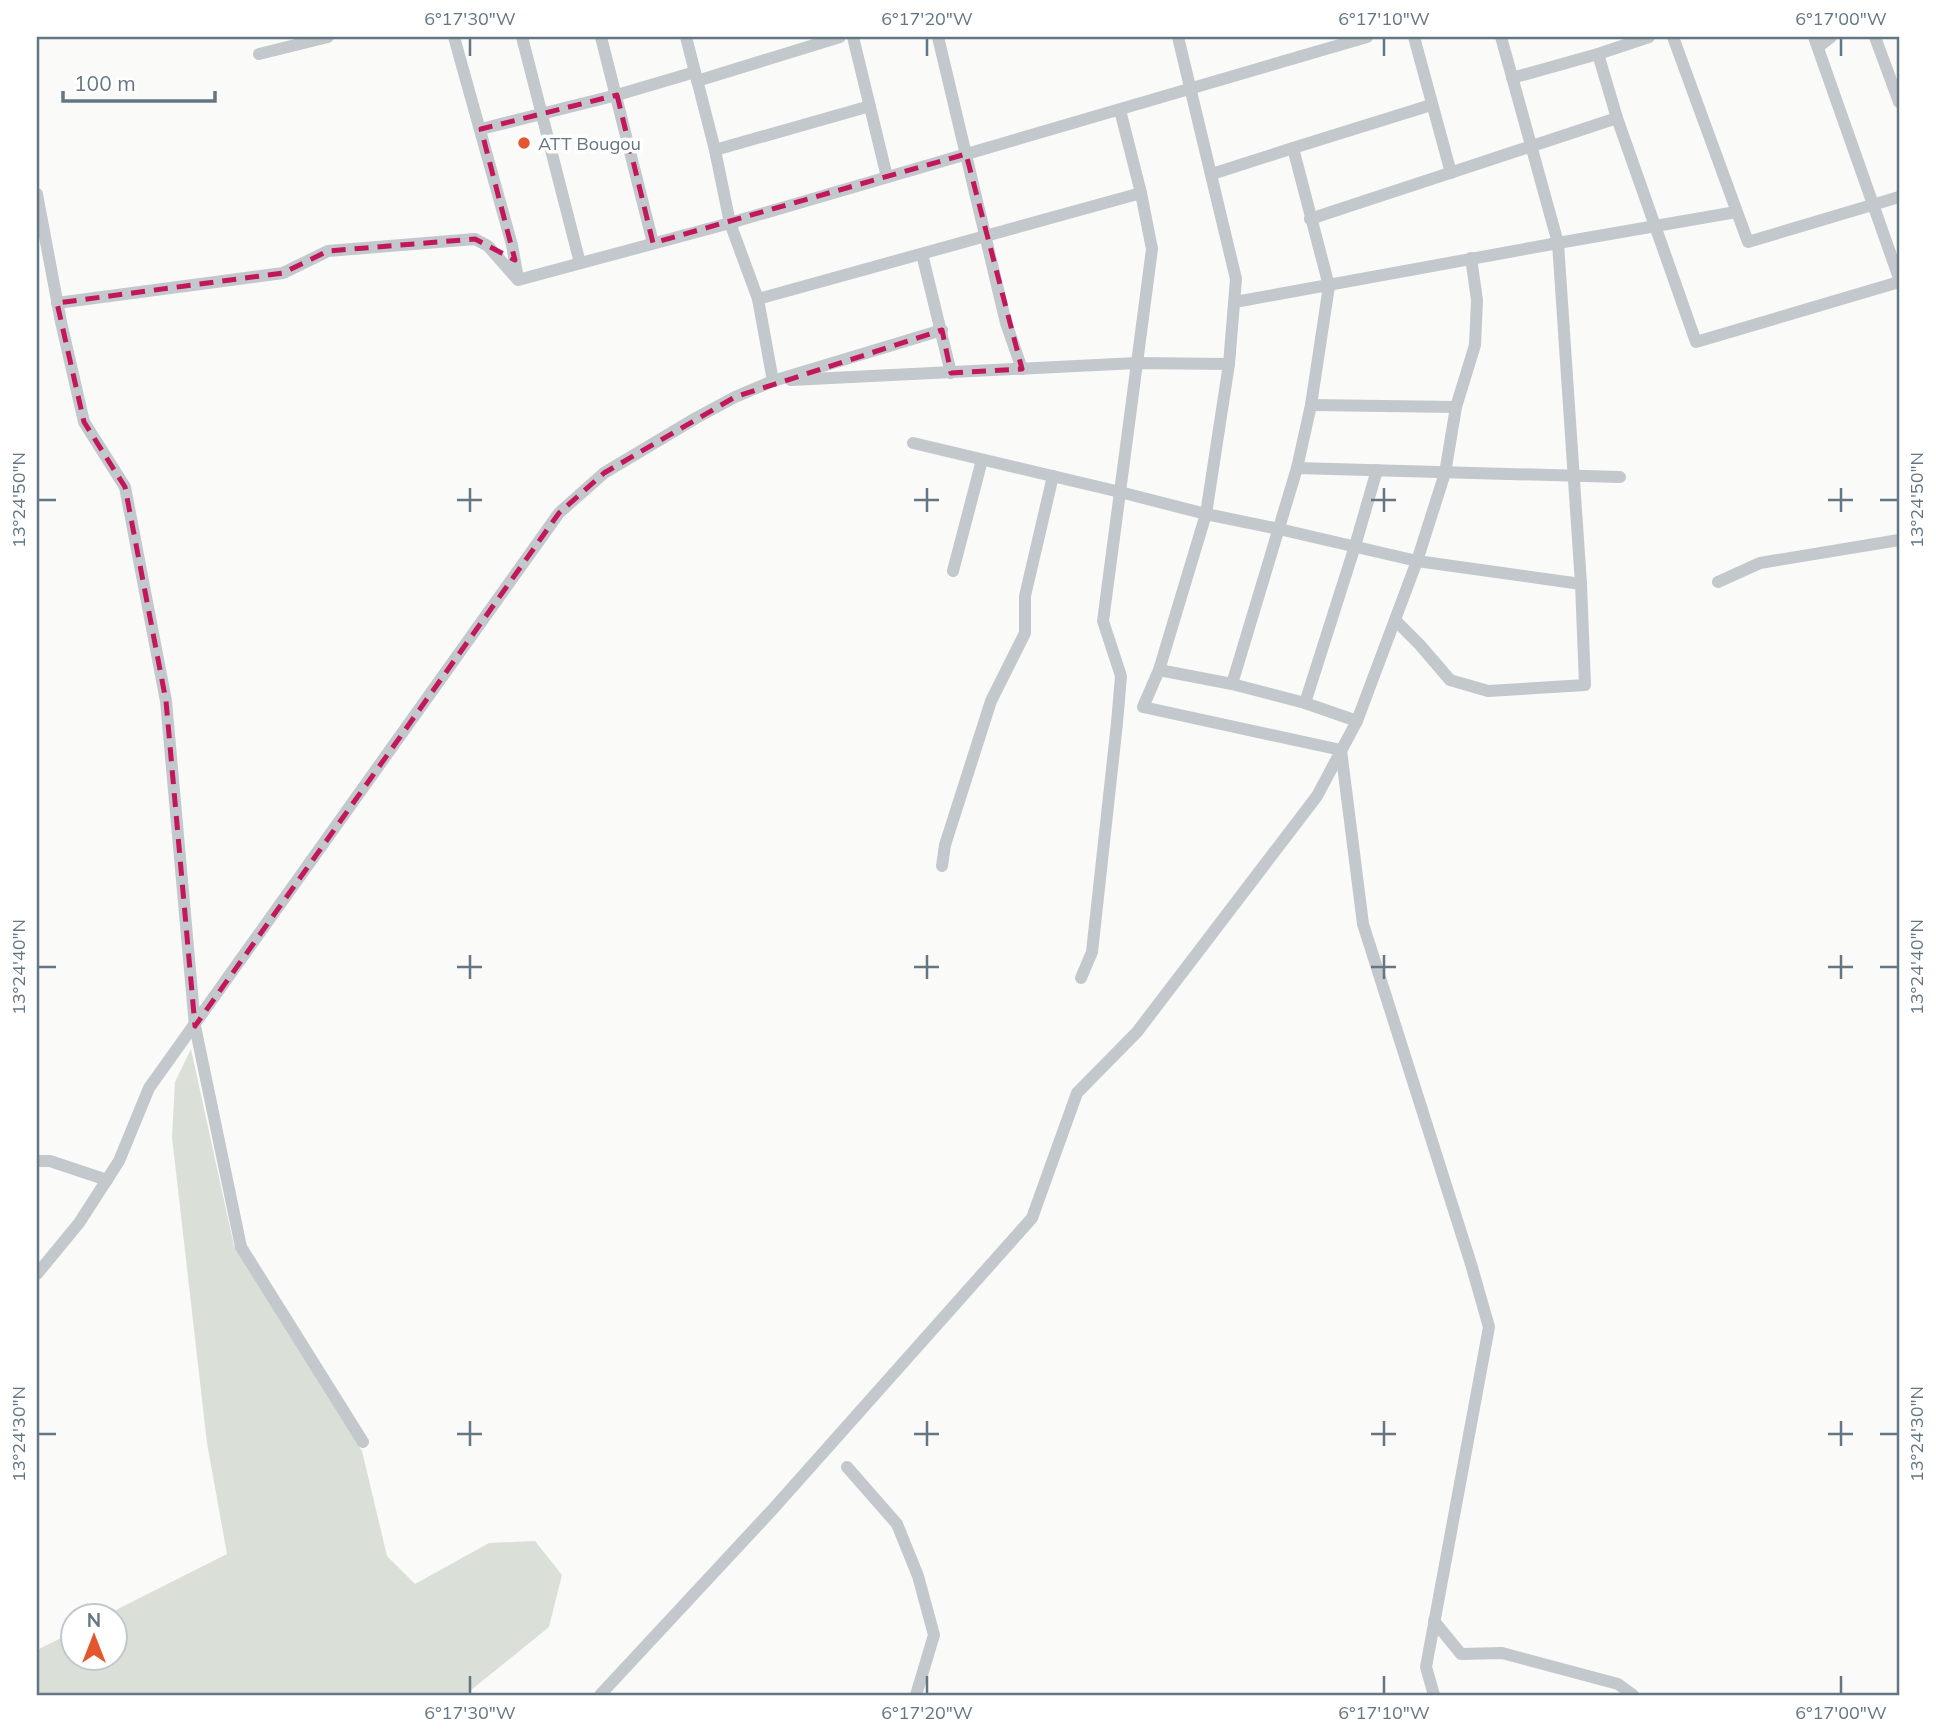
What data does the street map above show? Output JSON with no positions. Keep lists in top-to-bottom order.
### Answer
{
  "places": ["ATT Bougou"],
  "scale_bar": "100 m",
  "north": "top",
  "coordinates": [
    "6°17'30\"W",
    "6°17'20\"W",
    "6°17'10\"W",
    "6°17'00\"W",
    "13°24'50\"N",
    "13°24'40\"N",
    "13°24'30\"N"
  ]
}
